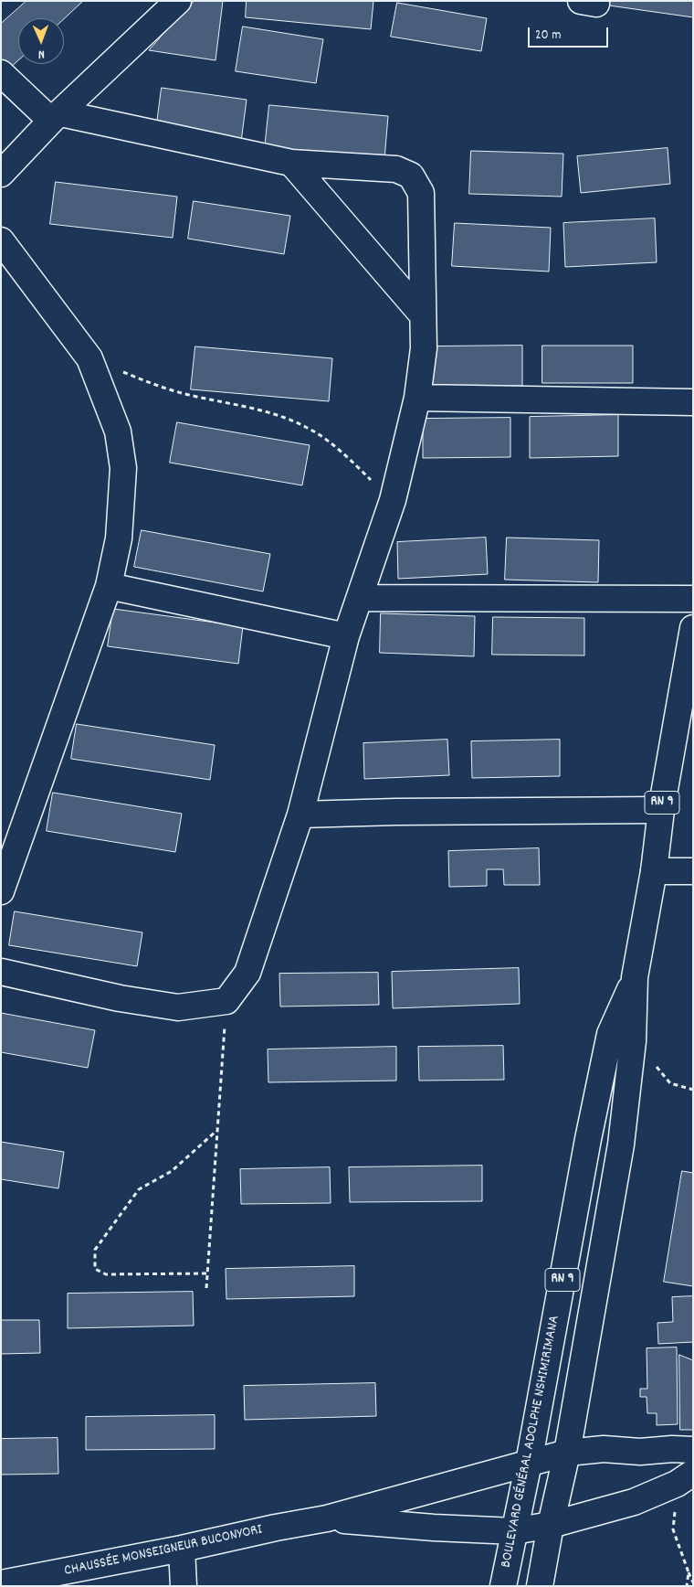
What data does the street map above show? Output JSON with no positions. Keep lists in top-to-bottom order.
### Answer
{
  "streets": {
    "main road": ["RN 9", "BOULEVARD GÉNÉRAL ADOLPHE NSHIMIRIMANA", "CHAUSSÉE MONSEIGNEUR BUCONYORI"]
  },
  "crossings": [
    ["BOULEVARD GÉNÉRAL ADOLPHE NSHIMIRIMANA", "CHAUSSÉE MONSEIGNEUR BUCONYORI"]
  ],
  "scale_bar": "20 m",
  "north": "bottom"
}
